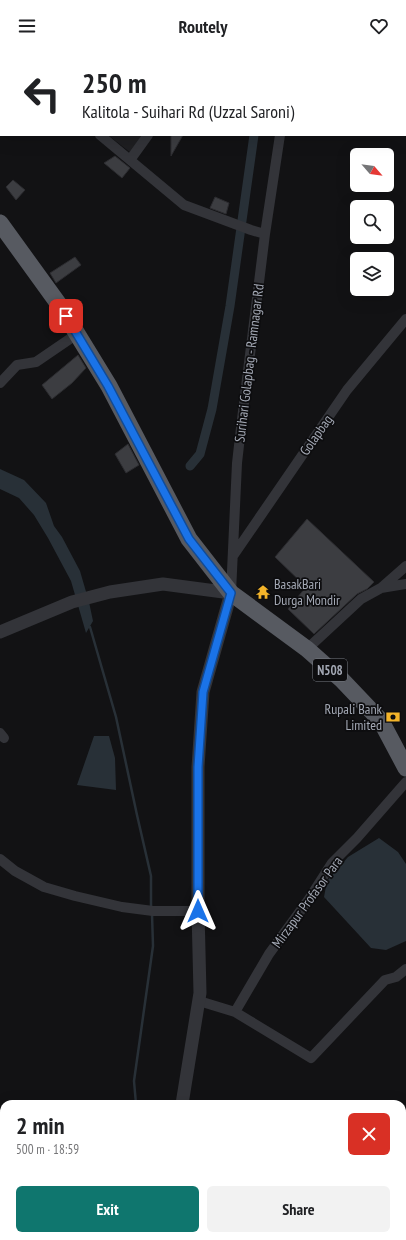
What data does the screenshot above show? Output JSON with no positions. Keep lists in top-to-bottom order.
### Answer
{
  "streets": {
    "highway": ["N508"],
    "street": ["Surihari Golapbag - Ramnagar Rd", "Golapbag", "Mirzapur Profasor Para"]
  },
  "crossings": [
    ["Surihari Golapbag - Ramnagar Rd", "Golapbag"],
    ["Surihari Golapbag - Ramnagar Rd", "N508"]
  ],
  "places": {
    "temple": ["BasakBari Durga Mondir"],
    "bank": ["Rupali Bank Limited"]
  },
  "north": "bottom right",
  "page": {
    "header": "Routely",
    "turn": ["250 m", "Kalitola - Suihari Rd (Uzzal Saroni)"],
    "heading": ["2 min", "500 m · 18:59"],
    "buttons": ["Exit", "Share"]
  }
}
